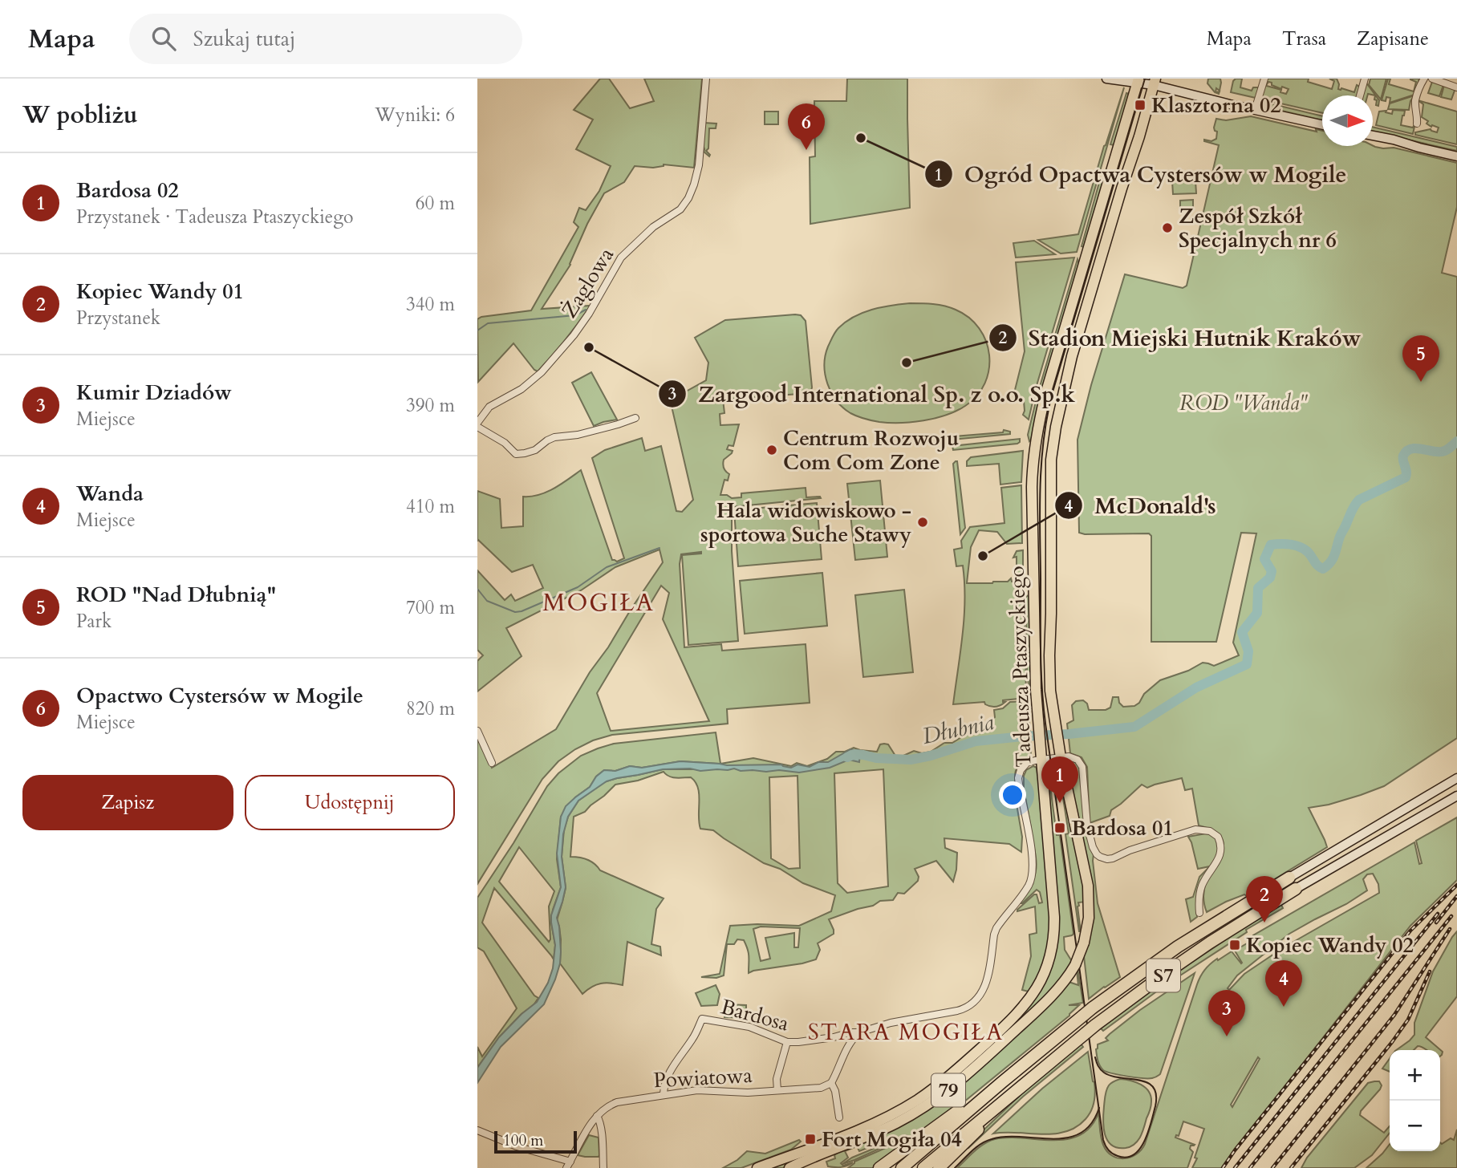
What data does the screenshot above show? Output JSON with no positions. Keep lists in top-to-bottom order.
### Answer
{
  "streets": {
    "highway": ["S7"],
    "main road": ["Tadeusza Ptaszyckiego", "79"],
    "street": ["Żaglowa", "Bardosa", "Powiatowa"]
  },
  "crossings": [
    ["Tadeusza Ptaszyckiego", "Bardosa"],
    ["Bardosa", "Powiatowa"]
  ],
  "districts": ["MOGIŁA", "STARA MOGIŁA"],
  "water": ["Dłubnia"],
  "parks": ["ROD \"Wanda\""],
  "places": {
    "transit": [
      "Klasztorna 02",
      "Bardosa 01",
      "Kopiec Wandy 02",
      "Fort Mogiła 04"
    ],
    "other": [
      "Ogród Opactwa Cystersów w Mogile",
      "Zespół Szkół Specjalnych nr 6",
      "Zargood International Sp. z o.o. Sp.k",
      "Stadion Miejski Hutnik Kraków",
      "Centrum Rozwoju Com Com Zone",
      "Hala widowiskowo - sportowa Suche Stawy",
      "McDonald's"
    ]
  },
  "scale_bar": "100 m",
  "north": "right",
  "page": {
    "header": "Mapa",
    "search": "Szukaj tutaj",
    "nav": ["Mapa", "Trasa", "Zapisane"],
    "heading": ["W pobliżu", "Wyniki: 6"],
    "pins": [
      "6",
      "5",
      "1",
      "2",
      "4",
      "3"
    ],
    "list": [
      {
        "mark": "1",
        "name": "Bardosa 02",
        "note": "Przystanek · Tadeusza Ptaszyckiego",
        "value": "60 m"
      },
      {
        "mark": "2",
        "name": "Kopiec Wandy 01",
        "note": "Przystanek",
        "value": "340 m"
      },
      {
        "mark": "3",
        "name": "Kumir Dziadów",
        "note": "Miejsce",
        "value": "390 m"
      },
      {
        "mark": "4",
        "name": "Wanda",
        "note": "Miejsce",
        "value": "410 m"
      },
      {
        "mark": "5",
        "name": "ROD \"Nad Dłubnią\"",
        "note": "Park",
        "value": "700 m"
      },
      {
        "mark": "6",
        "name": "Opactwo Cystersów w Mogile",
        "note": "Miejsce",
        "value": "820 m"
      }
    ],
    "buttons": ["Zapisz", "Udostępnij"],
    "map_buttons": ["+", "−"],
    "scale": "100 m"
  }
}
